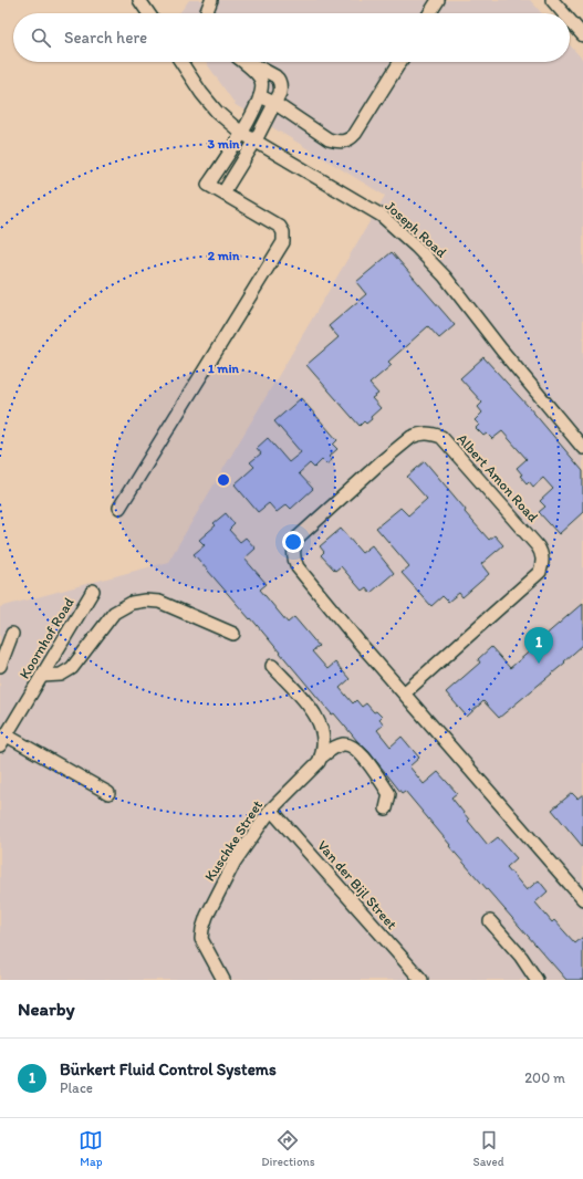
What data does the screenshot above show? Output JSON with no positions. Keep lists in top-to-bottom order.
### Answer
{
  "streets": {
    "street": [
      "Joseph Road",
      "Albert Amon Road",
      "Koornhof Road",
      "Kuschke Street",
      "Van der Bijl Street"
    ]
  },
  "crossings": [
    ["Kuschke Street", "Van der Bijl Street"]
  ],
  "page": {
    "search": "Search here",
    "pins": "1",
    "heading": "Nearby",
    "list": [
      {
        "mark": "1",
        "name": "Bürkert Fluid Control Systems",
        "note": "Place",
        "value": "200 m"
      }
    ],
    "nav": ["Map", "Directions", "Saved"]
  },
  "rings": ["3 min", "2 min", "1 min"]
}
